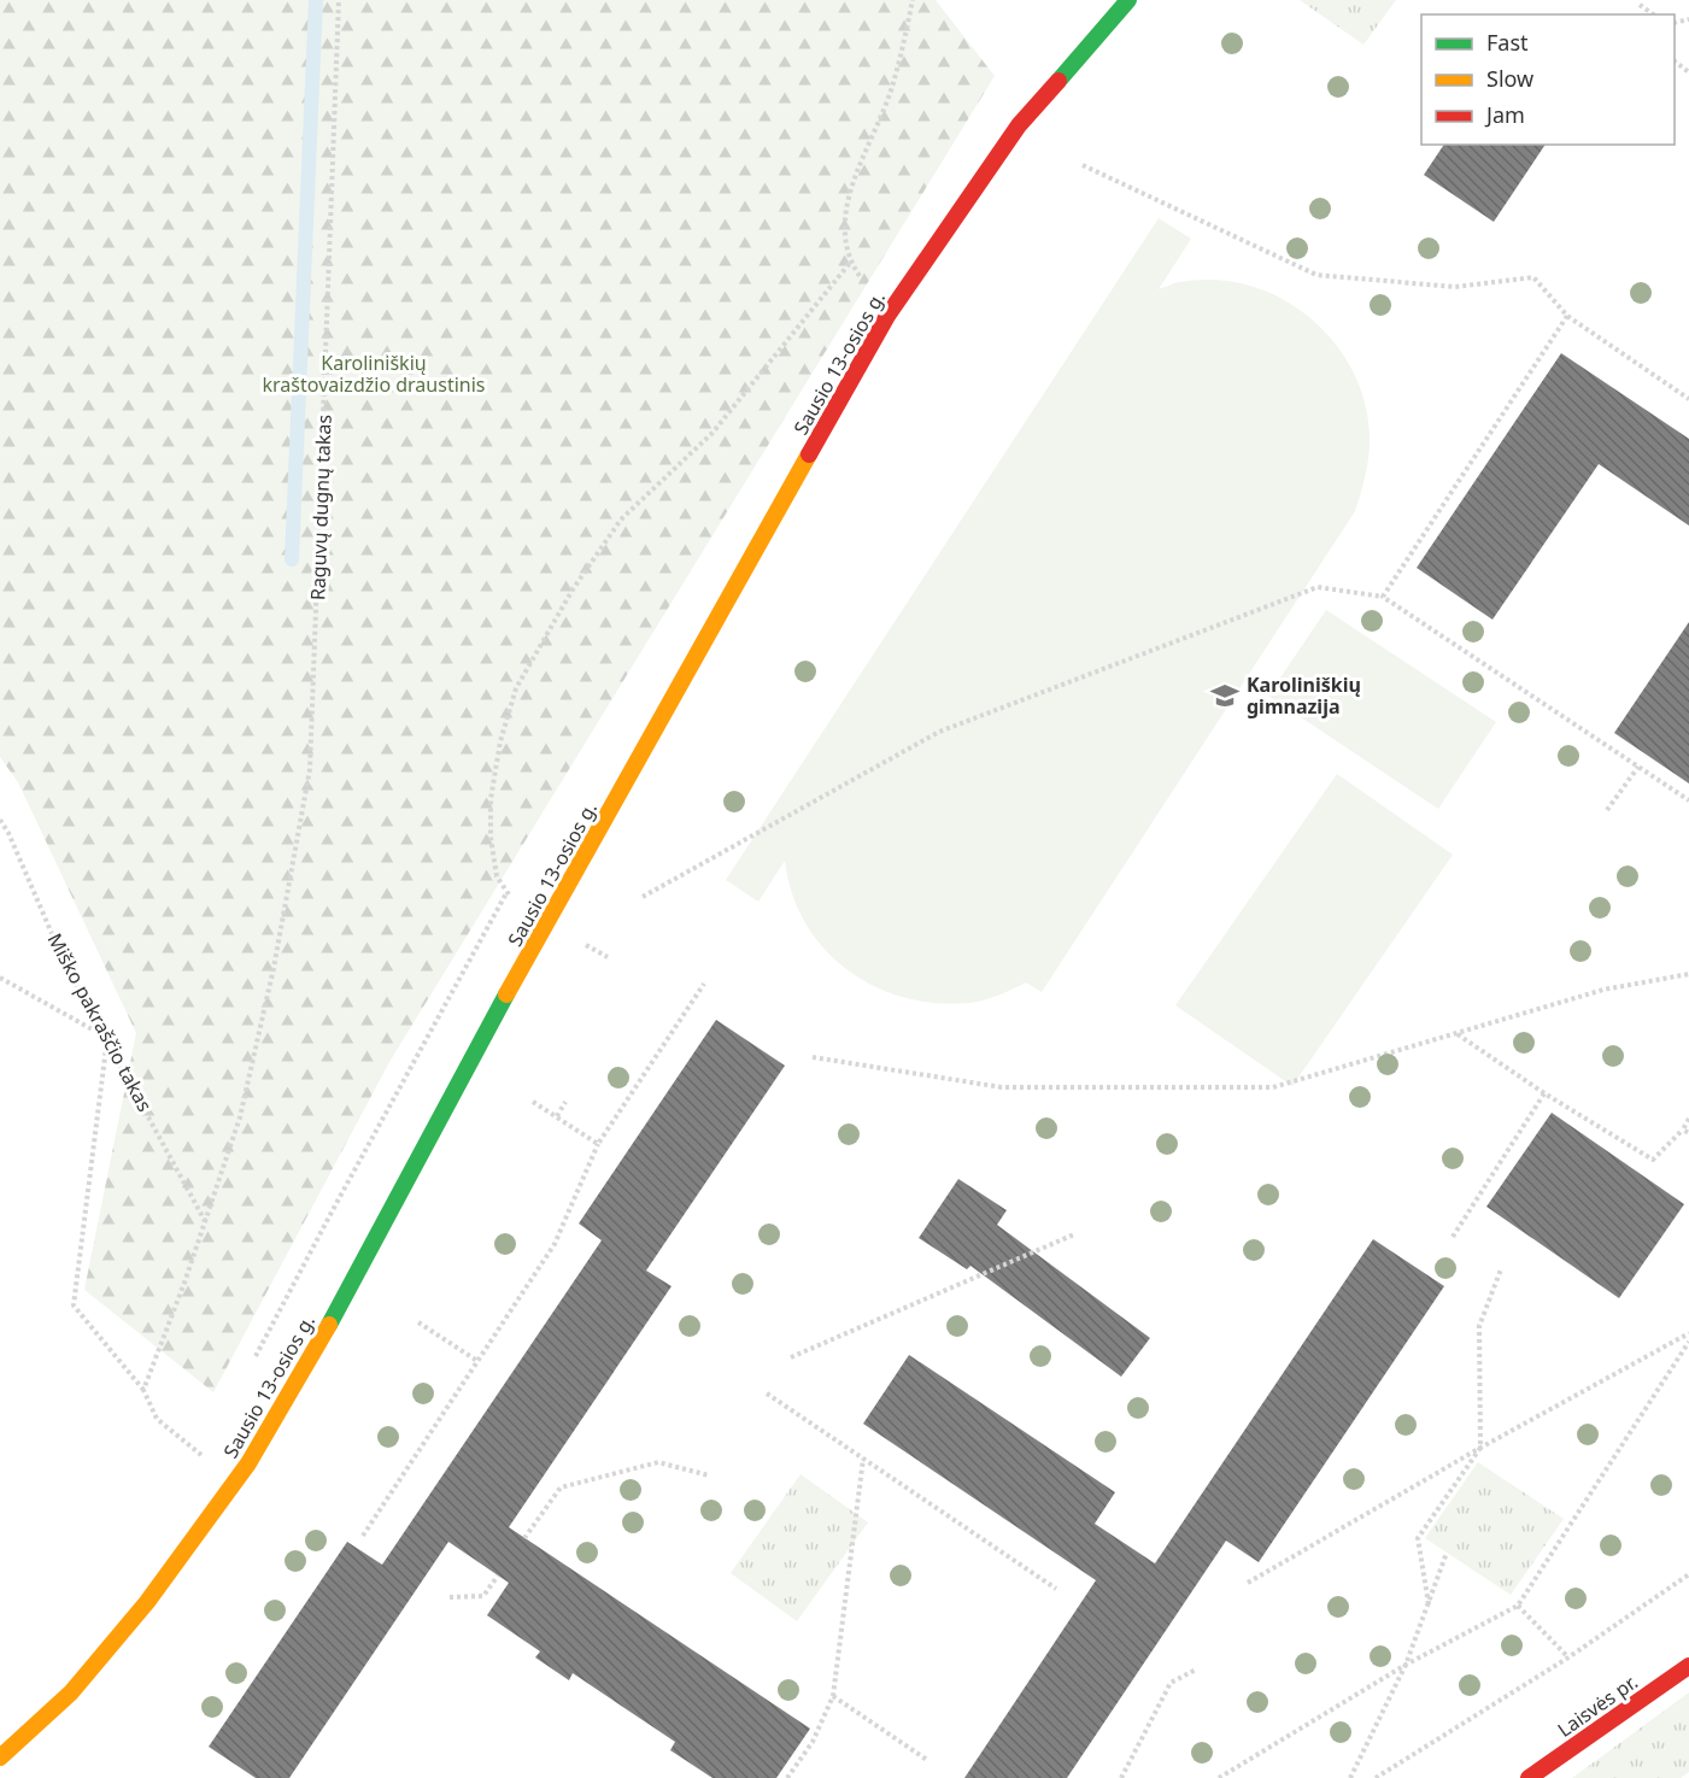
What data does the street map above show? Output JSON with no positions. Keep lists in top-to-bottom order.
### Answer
{
  "streets": {
    "street": ["Sausio 13-osios g.", "Laisvės pr."],
    "path": ["Raguvų dugnų takas", "Miško pakraščio takas"]
  },
  "crossings": [
    ["Raguvų dugnų takas", "Miško pakraščio takas"]
  ],
  "parks": ["Karoliniškių kraštovaizdžio draustinis"],
  "places": {
    "school or university": ["Karoliniškių gimnazija"]
  },
  "legend": ["Fast", "Slow", "Jam"]
}
